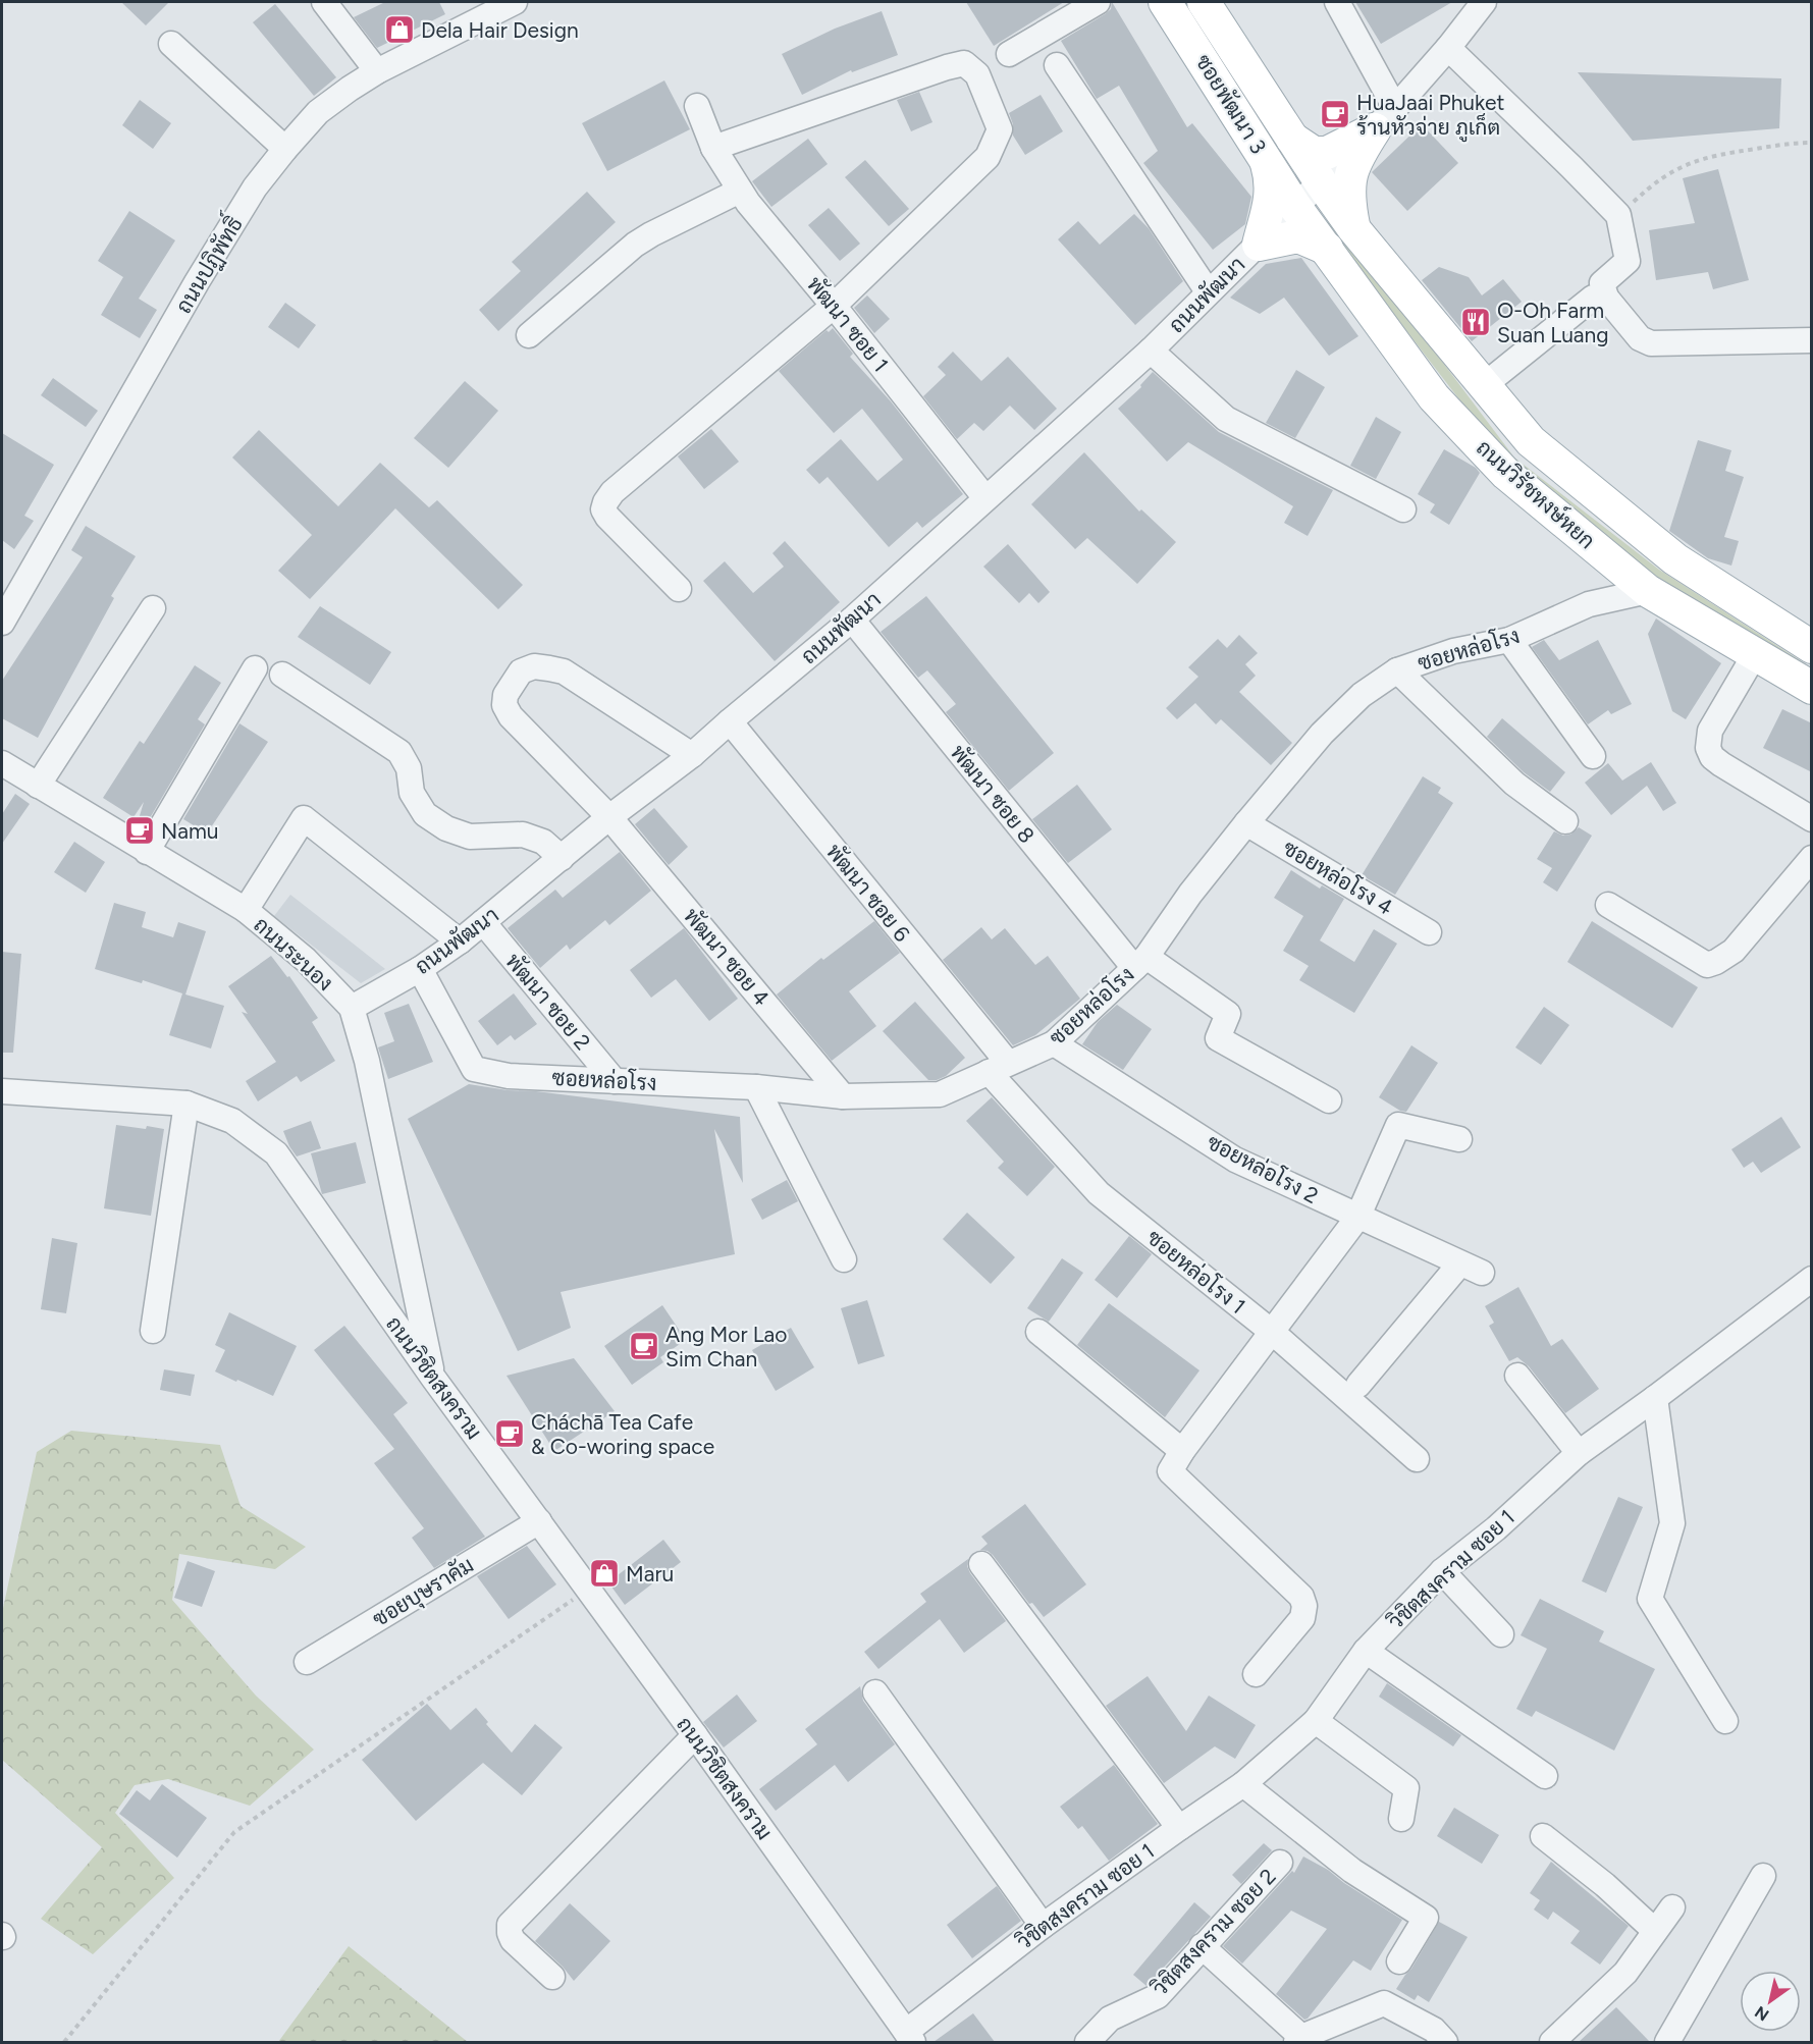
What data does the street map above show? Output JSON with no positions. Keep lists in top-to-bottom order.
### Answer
{
  "streets": {
    "main road": ["ซอยพัฒนา 3", "ถนนวิรัชหงษ์หยก"],
    "street": [
      "ถนนปฏิพัทธิ์",
      "ถนนพัฒนา",
      "พัฒนา ซอย 1",
      "ซอยหล่อโรง",
      "พัฒนา ซอย 8",
      "ซอยหล่อโรง 4",
      "พัฒนา ซอย 6",
      "ถนนระนอง",
      "พัฒนา ซอย 4",
      "พัฒนา ซอย 2",
      "ซอยหล่อโรง 2",
      "ซอยหล่อโรง 1",
      "ถนนวิชิตสงคราม",
      "วิชิตสงคราม ซอย 1",
      "ซอยบุษราคัม",
      "วิชิตสงคราม ซอย 2"
    ]
  },
  "crossings": [
    ["ซอยพัฒนา 3", "ถนนพัฒนา"],
    ["ซอยพัฒนา 3", "ถนนวิรัชหงษ์หยก"],
    ["ถนนพัฒนา", "พัฒนา ซอย 1"],
    ["ถนนพัฒนา", "ถนนวิรัชหงษ์หยก"],
    ["ถนนพัฒนา", "ซอยหล่อโรง"],
    ["ถนนพัฒนา", "พัฒนา ซอย 8"],
    ["ถนนพัฒนา", "พัฒนา ซอย 6"],
    ["ถนนพัฒนา", "ถนนระนอง"],
    ["ถนนพัฒนา", "พัฒนา ซอย 4"],
    ["ถนนพัฒนา", "พัฒนา ซอย 2"],
    ["ถนนวิรัชหงษ์หยก", "ซอยหล่อโรง"],
    ["ซอยหล่อโรง", "พัฒนา ซอย 8"],
    ["ซอยหล่อโรง", "ซอยหล่อโรง 4"],
    ["ซอยหล่อโรง", "พัฒนา ซอย 6"],
    ["ซอยหล่อโรง", "พัฒนา ซอย 4"],
    ["ซอยหล่อโรง", "พัฒนา ซอย 2"],
    ["ซอยหล่อโรง", "ซอยหล่อโรง 2"],
    ["ซอยหล่อโรง", "ซอยหล่อโรง 1"],
    ["พัฒนา ซอย 6", "ซอยหล่อโรง 1"],
    ["ถนนระนอง", "ถนนวิชิตสงคราม"],
    ["ถนนวิชิตสงคราม", "วิชิตสงคราม ซอย 1"],
    ["ถนนวิชิตสงคราม", "ซอยบุษราคัม"]
  ],
  "places": {
    "shop": ["Dela Hair Design", "Maru"],
    "cafe": [
      "HuaJaai Phuket ร้านหัวจ่าย ภูเก็ต",
      "Namu",
      "Ang Mor Lao Sim Chan",
      "Cháchā Tea Cafe & Co-woring space"
    ],
    "restaurant": ["O-Oh Farm Suan Luang"]
  },
  "north": "bottom left"
}
